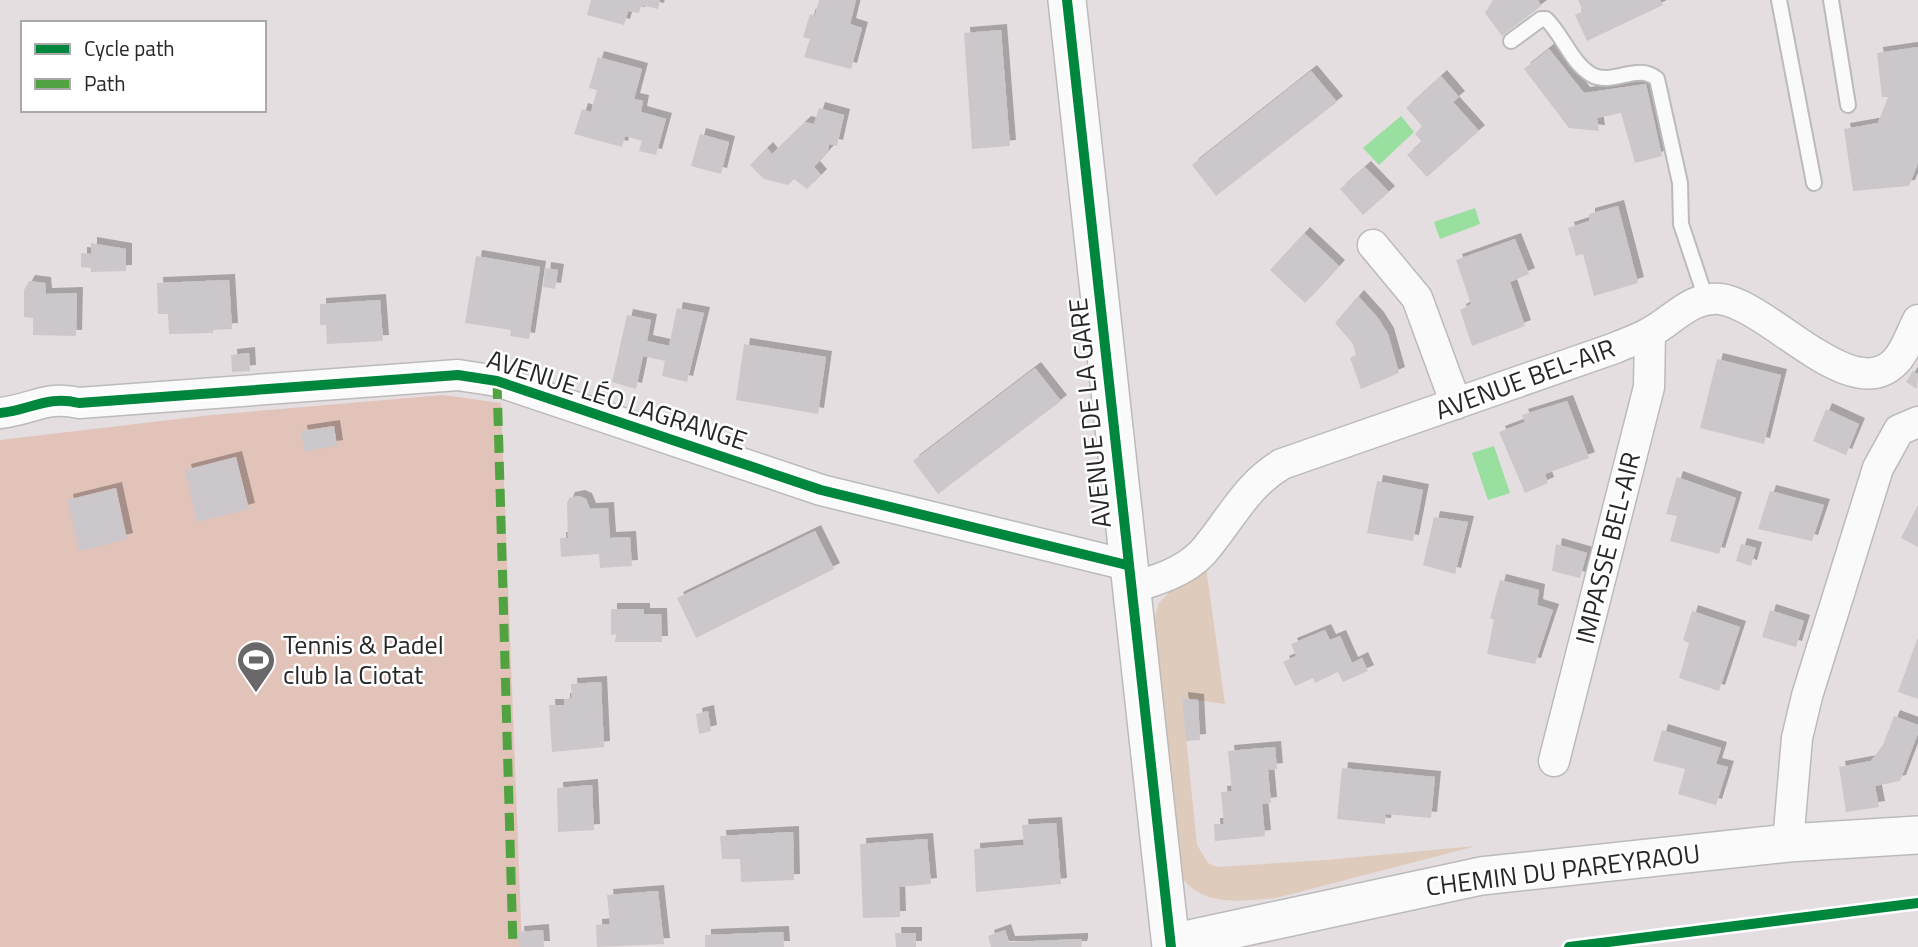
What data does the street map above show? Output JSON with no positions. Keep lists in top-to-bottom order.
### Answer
{
  "streets": {
    "street": [
      "AVENUE BEL-AIR",
      "AVENUE LÉO LAGRANGE",
      "AVENUE DE LA GARE",
      "IMPASSE BEL-AIR",
      "CHEMIN DU PAREYRAOU"
    ]
  },
  "crossings": [
    ["AVENUE BEL-AIR", "AVENUE LÉO LAGRANGE"],
    ["AVENUE BEL-AIR", "AVENUE DE LA GARE"],
    ["AVENUE BEL-AIR", "IMPASSE BEL-AIR"],
    ["AVENUE LÉO LAGRANGE", "AVENUE DE LA GARE"],
    ["AVENUE DE LA GARE", "CHEMIN DU PAREYRAOU"]
  ],
  "places": {
    "sports": ["Tennis & Padel club la Ciotat"]
  },
  "legend": ["Cycle path", "Path"]
}
